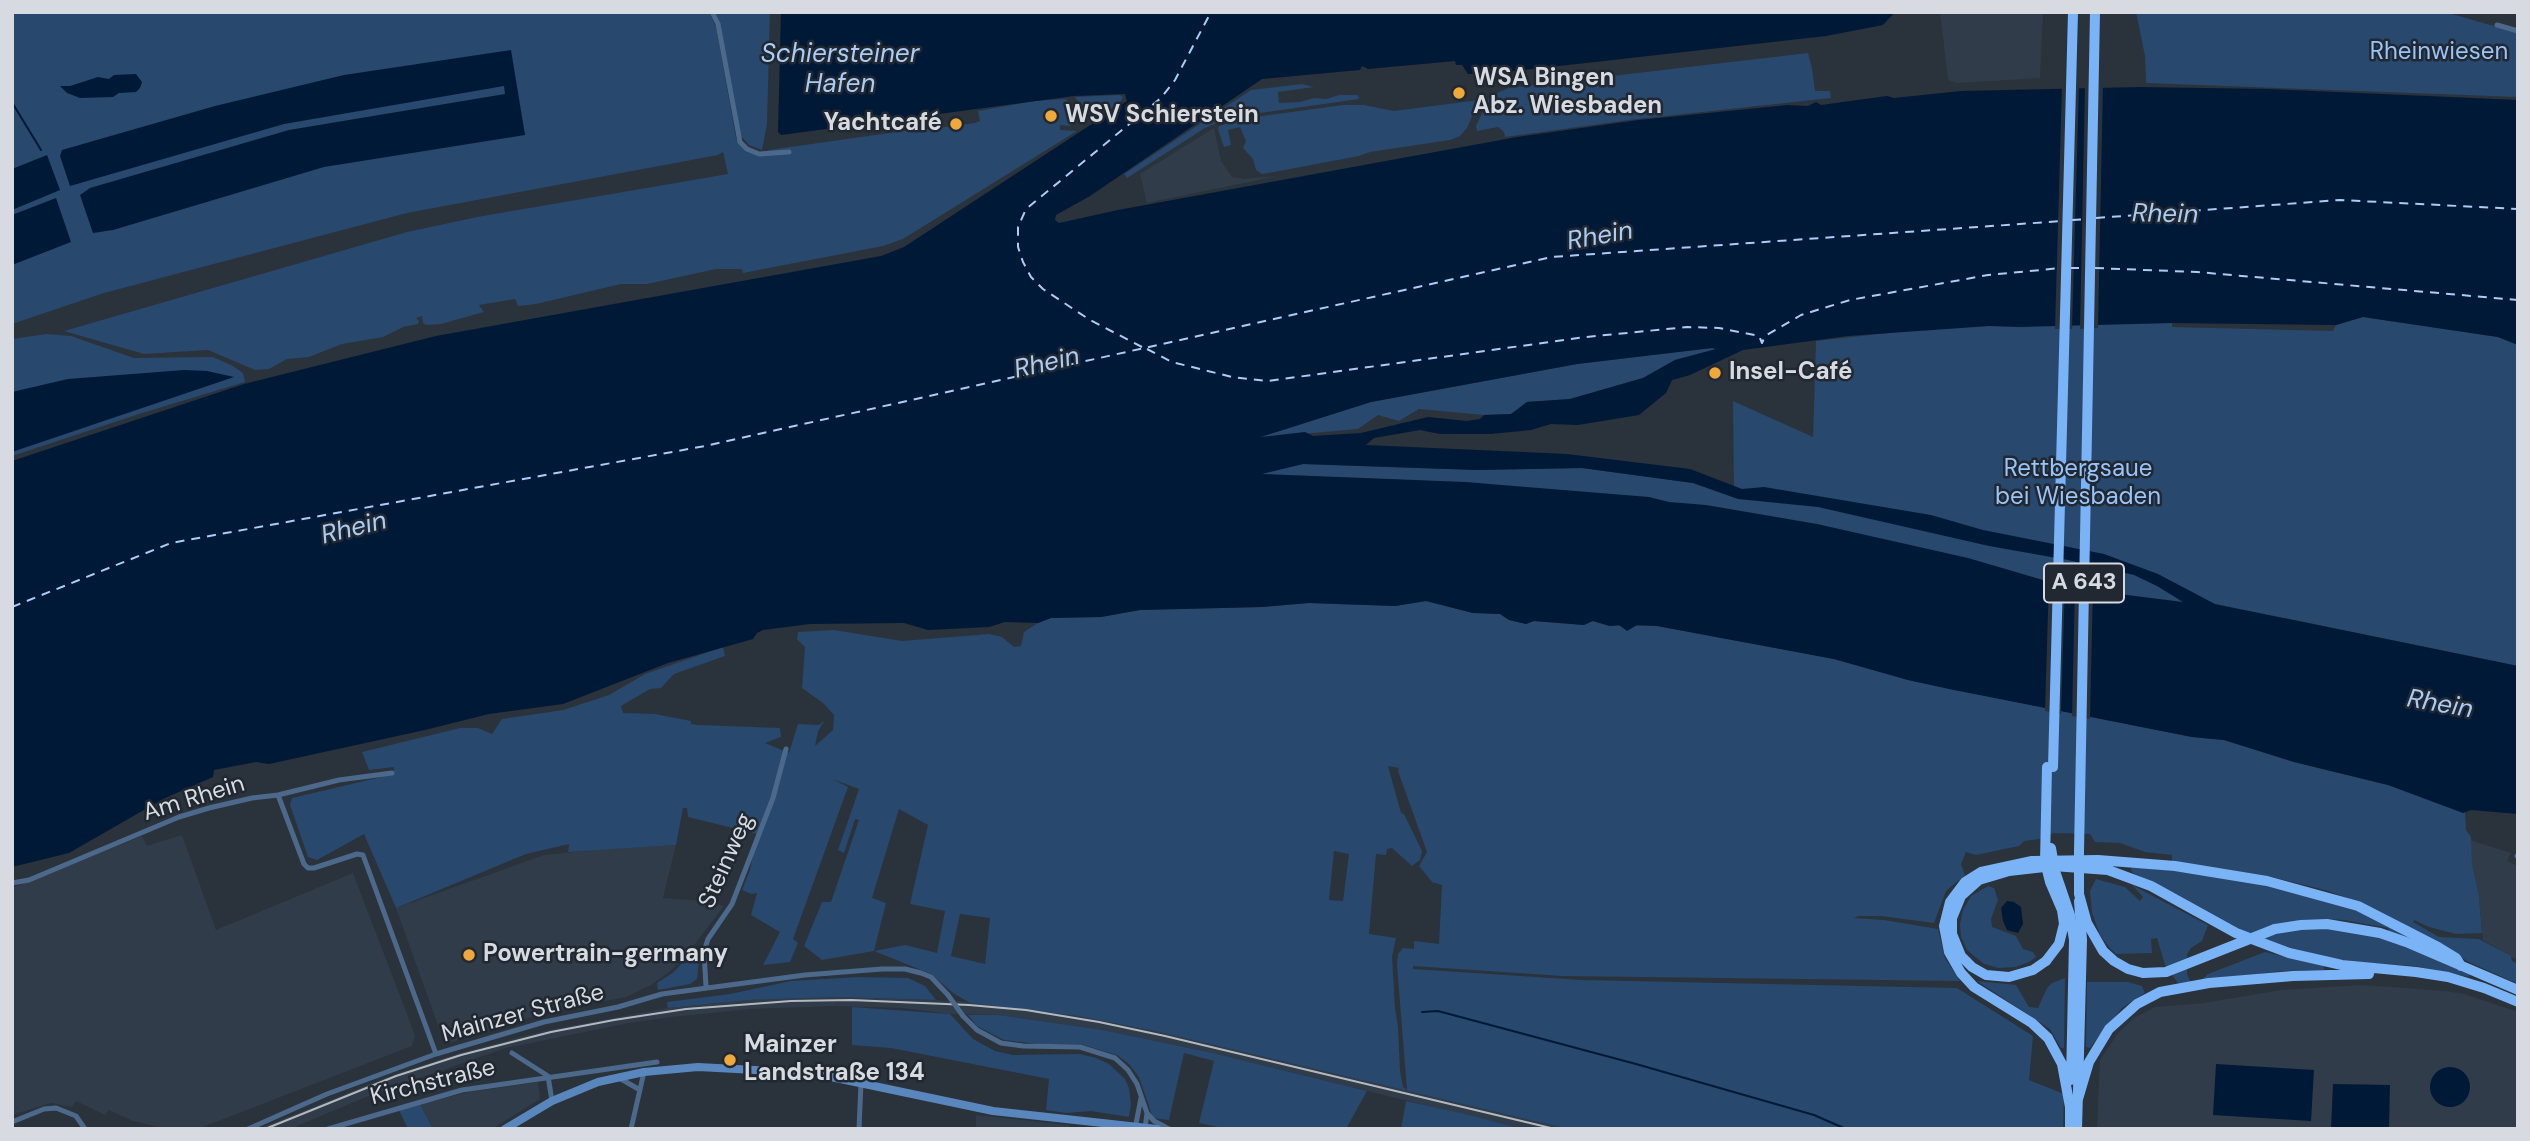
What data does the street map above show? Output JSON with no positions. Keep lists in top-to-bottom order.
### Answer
{
  "streets": {
    "highway": ["A 643"],
    "street": [
      "Am Rhein",
      "Steinweg",
      "Mainzer Straße",
      "Kirchstraße"
    ]
  },
  "crossings": [
    ["Steinweg", "Mainzer Straße"]
  ],
  "water": ["Schiersteiner Hafen", "Rhein"],
  "parks": ["Rheinwiesen", "Rettbergsaue bei Wiesbaden"],
  "places": [
    "WSA Bingen Abz. Wiesbaden",
    "WSV Schierstein",
    "Yachtcafé",
    "Insel-Café",
    "Powertrain-germany",
    "Mainzer Landstraße 134"
  ]
}
